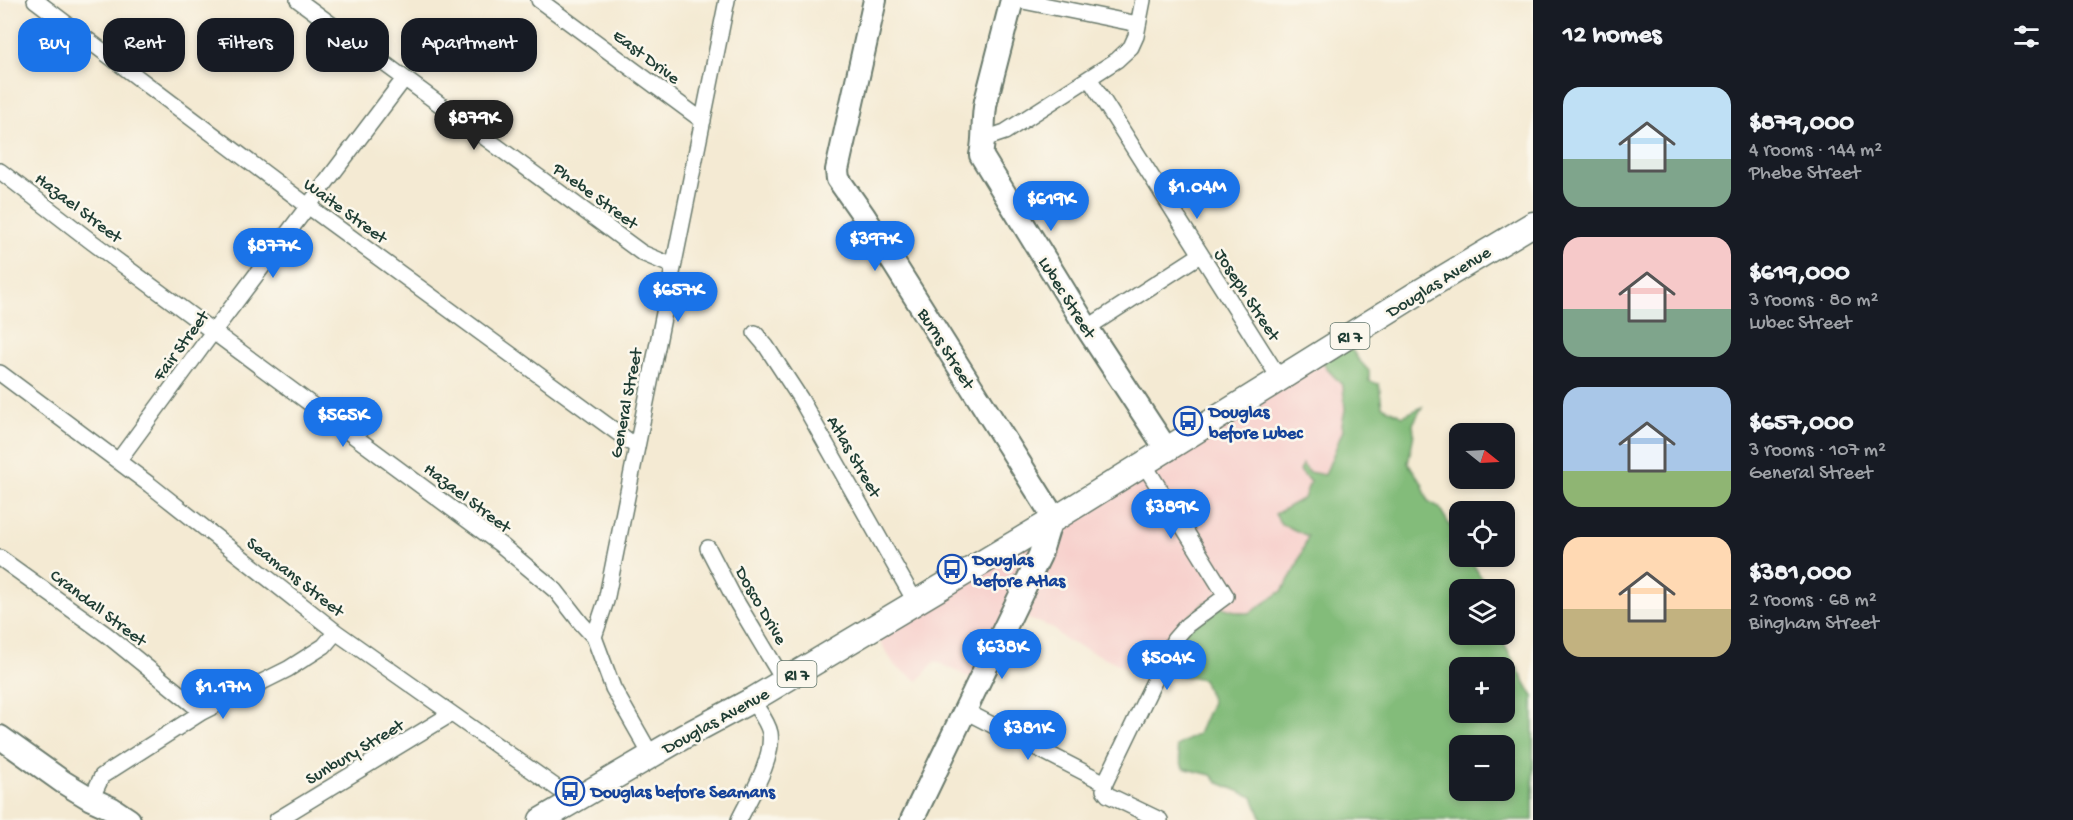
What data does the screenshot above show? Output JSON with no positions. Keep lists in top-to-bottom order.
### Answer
{
  "streets": {
    "main road": ["Douglas Avenue", "RI 7"],
    "street": [
      "East Drive",
      "Phebe Street",
      "Hazael Street",
      "Waite Street",
      "Joseph Street",
      "Lubec Street",
      "Fair Street",
      "Burns Street",
      "General Street",
      "Atlas Street",
      "Seamans Street",
      "Dosco Drive",
      "Crandall Street",
      "Sunbury Street"
    ]
  },
  "crossings": [
    ["East Drive", "General Street"],
    ["Phebe Street", "Fair Street"],
    ["Phebe Street", "General Street"],
    ["Hazael Street", "Douglas Avenue"],
    ["Hazael Street", "Fair Street"],
    ["Hazael Street", "General Street"],
    ["Waite Street", "Fair Street"],
    ["Waite Street", "General Street"],
    ["Douglas Avenue", "Joseph Street"],
    ["Douglas Avenue", "Lubec Street"],
    ["Douglas Avenue", "Burns Street"],
    ["Douglas Avenue", "Atlas Street"],
    ["Douglas Avenue", "Seamans Street"],
    ["Douglas Avenue", "Dosco Drive"],
    ["Fair Street", "Seamans Street"],
    ["Seamans Street", "Sunbury Street"]
  ],
  "places": {
    "bus stop": ["Douglas before Lubec", "Douglas before Atlas", "Douglas before Seamans"]
  },
  "north": "right",
  "page": {
    "heading": "12 homes",
    "chip": [
      "Buy",
      "Rent",
      "Filters",
      "New",
      "Apartment"
    ],
    "list": [
      {
        "name": "$879,000",
        "note": "4 rooms · 144 m² · Phebe Street"
      },
      {
        "name": "$619,000",
        "note": "3 rooms · 80 m² · Lubec Street"
      },
      {
        "name": "$657,000",
        "note": "3 rooms · 107 m² · General Street"
      },
      {
        "name": "$381,000",
        "note": "2 rooms · 68 m² · Bingham Street"
      }
    ],
    "price": [
      "$879K",
      "$1.04M",
      "$619K",
      "$397K",
      "$877K",
      "$657K",
      "$565K",
      "$389K",
      "$638K",
      "$504K",
      "$1.17M",
      "$381K"
    ],
    "map_buttons": ["+", "−"]
  }
}
